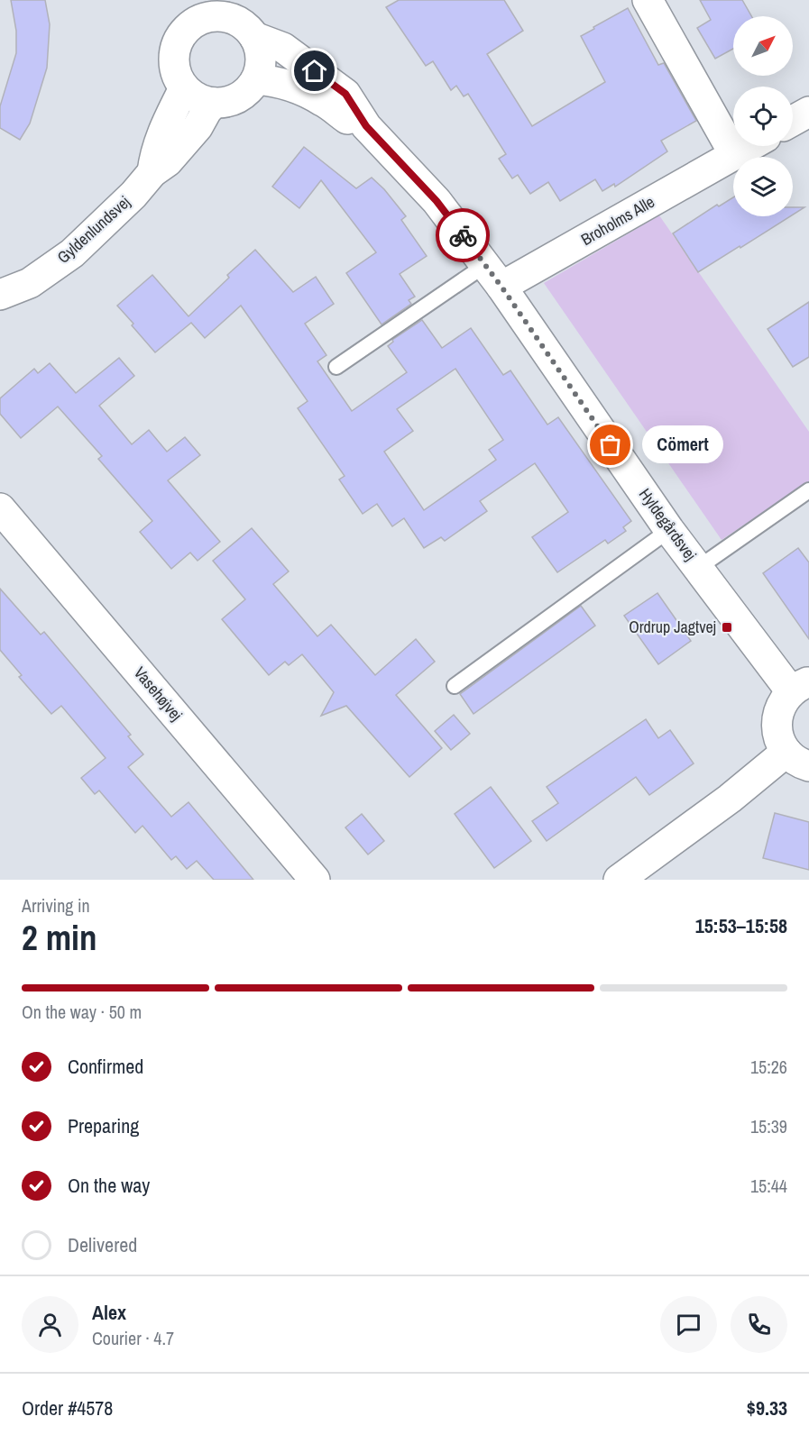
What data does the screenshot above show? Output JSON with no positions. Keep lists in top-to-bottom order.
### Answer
{
  "streets": {
    "street": [
      "Broholms Alle",
      "Gyldenlundsvej",
      "Hyldegårdsvej",
      "Vasehøjvej"
    ]
  },
  "crossings": [
    ["Broholms Alle", "Hyldegårdsvej"],
    ["Gyldenlundsvej", "Hyldegårdsvej"]
  ],
  "places": {
    "other": ["Cömert"],
    "transit": ["Ordrup Jagtvej"]
  },
  "north": "top right",
  "page": {
    "bubble": "Cömert",
    "heading": ["2 min", "Arriving in", "15:53–15:58"],
    "panel": [
      "Alex",
      "Courier · 4.7",
      "Order #4578",
      "$9.33"
    ],
    "bar": "On the way · 50 m",
    "list": [
      ["Confirmed", "15:26"],
      ["Preparing", "15:39"],
      ["On the way", "15:44"],
      "Delivered"
    ]
  }
}
